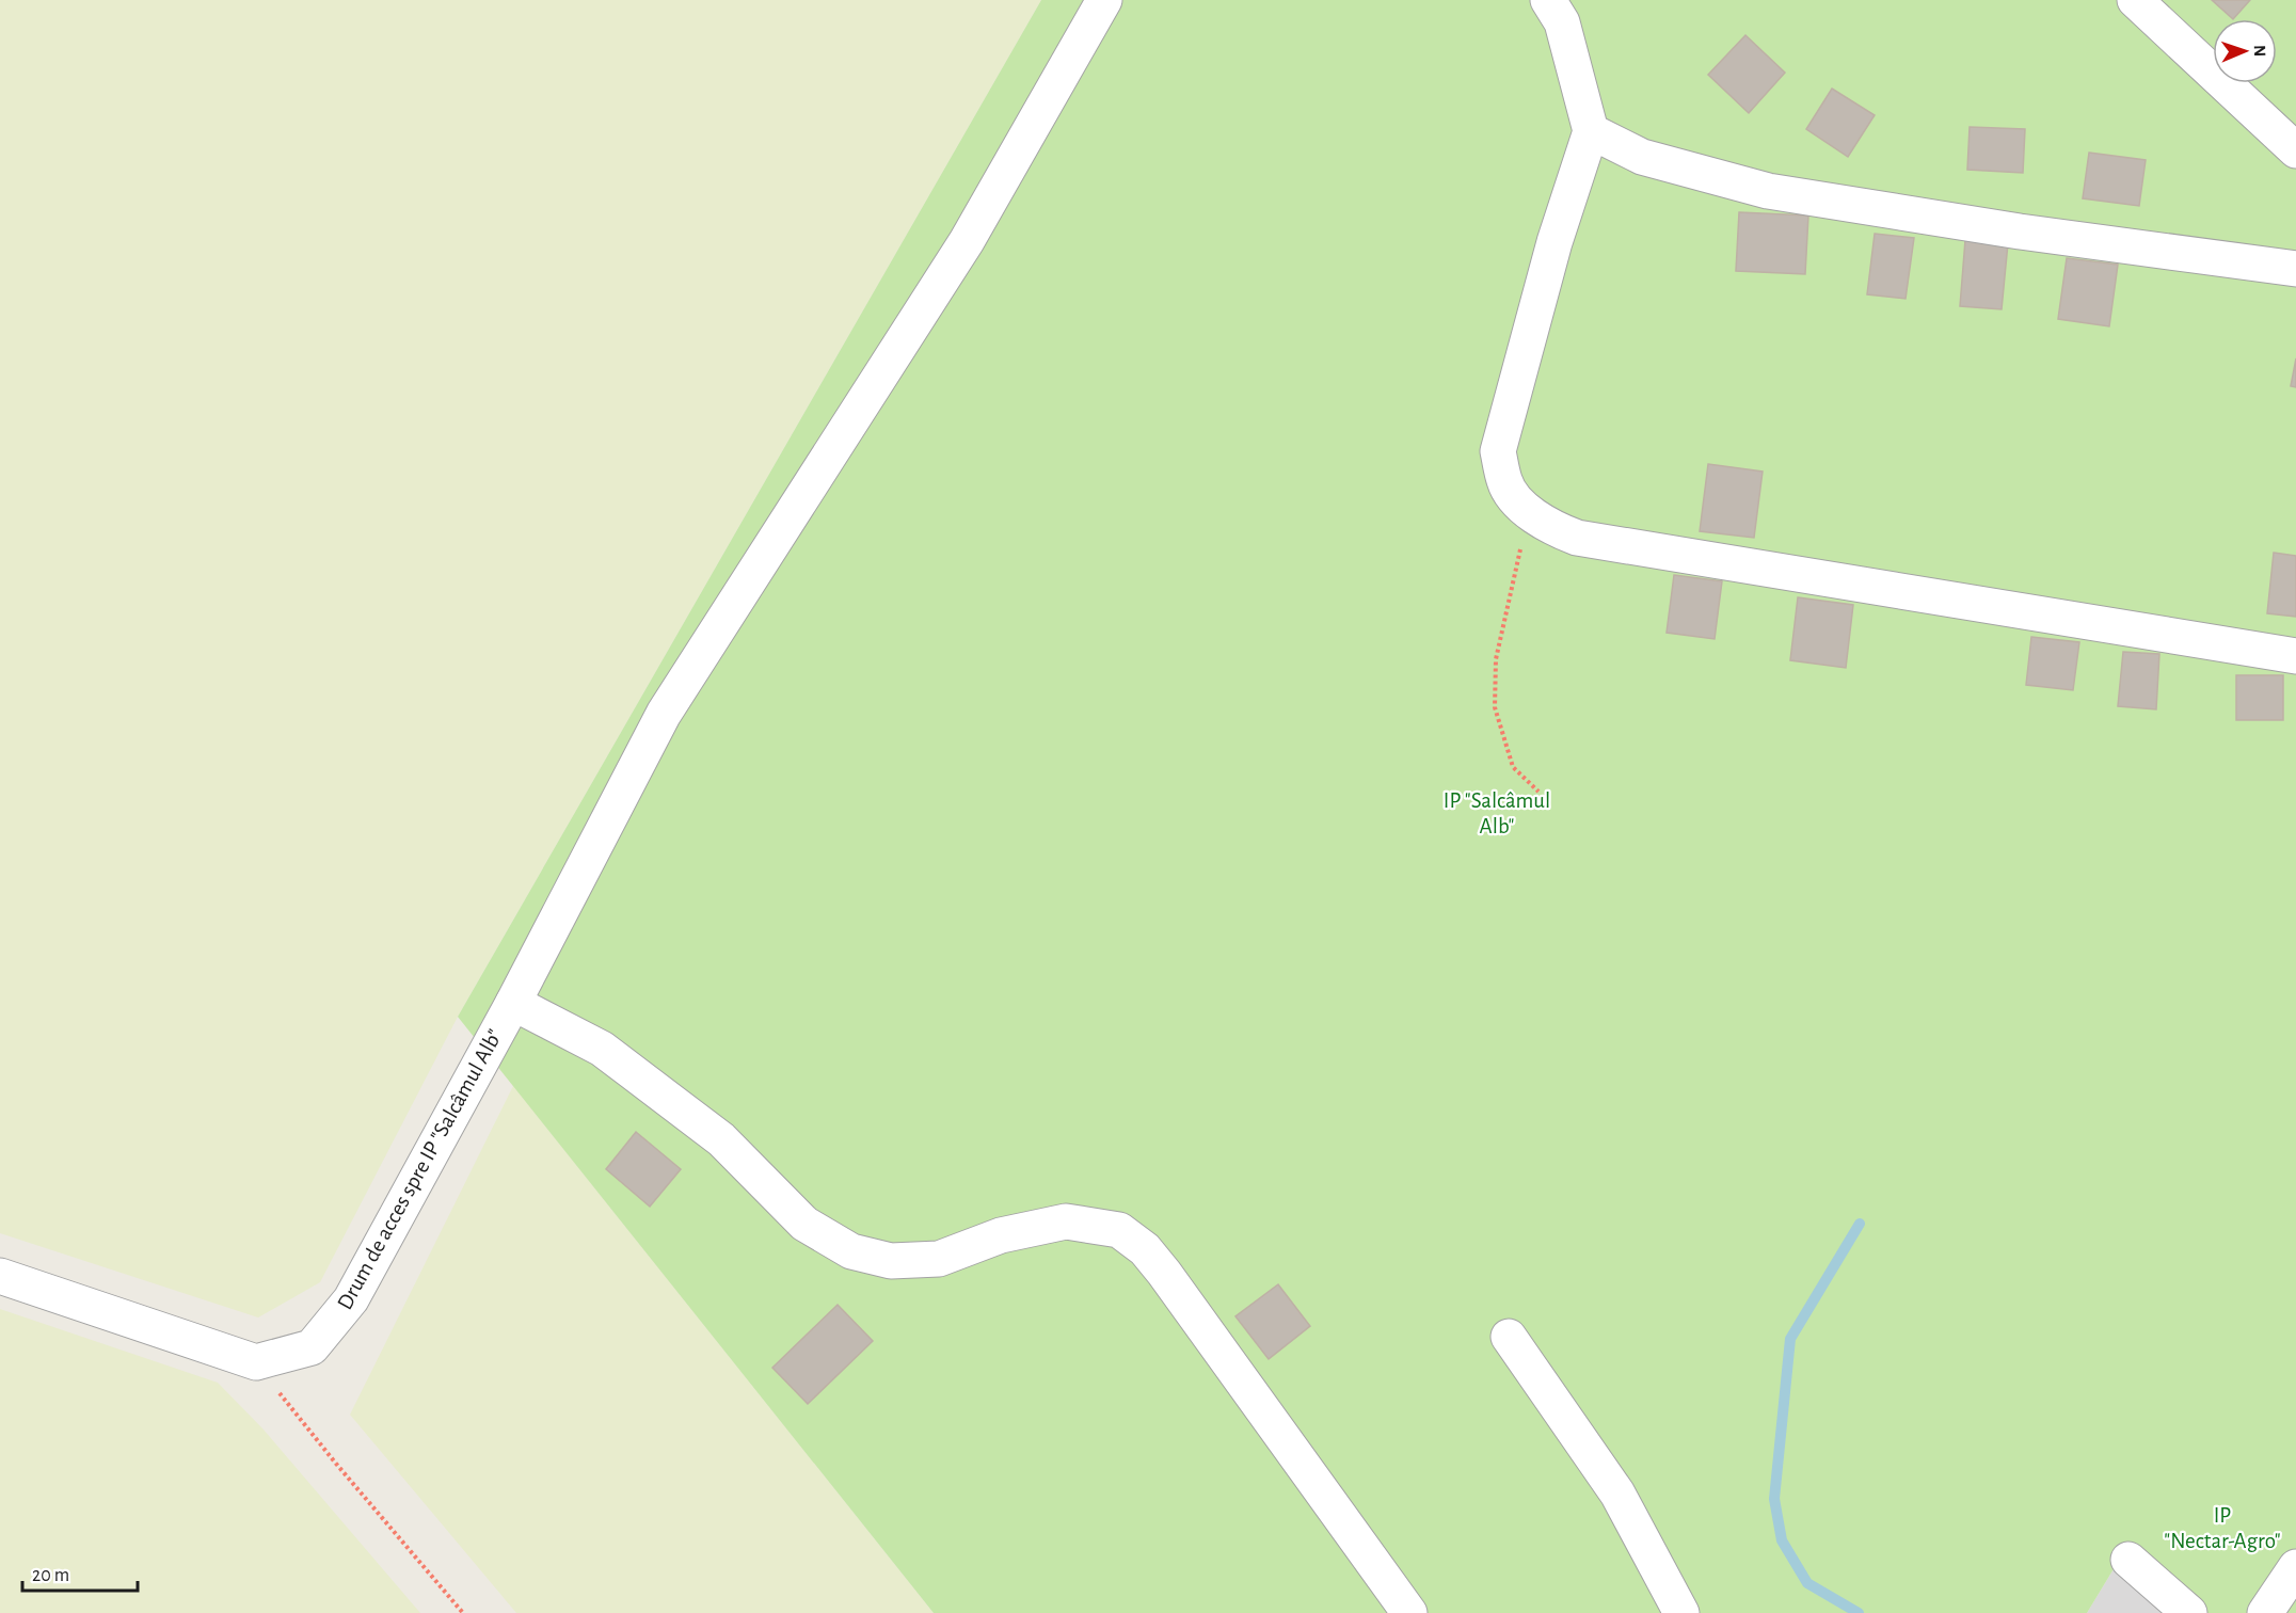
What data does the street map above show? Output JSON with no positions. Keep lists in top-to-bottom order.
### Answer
{
  "streets": {
    "street": ["Drum de acces spre IP \"Salcâmul Alb\""]
  },
  "parks": ["IP \"Salcâmul Alb\"", "IP \"Nectar-Agro\""],
  "scale_bar": "20 m",
  "north": "right"
}
